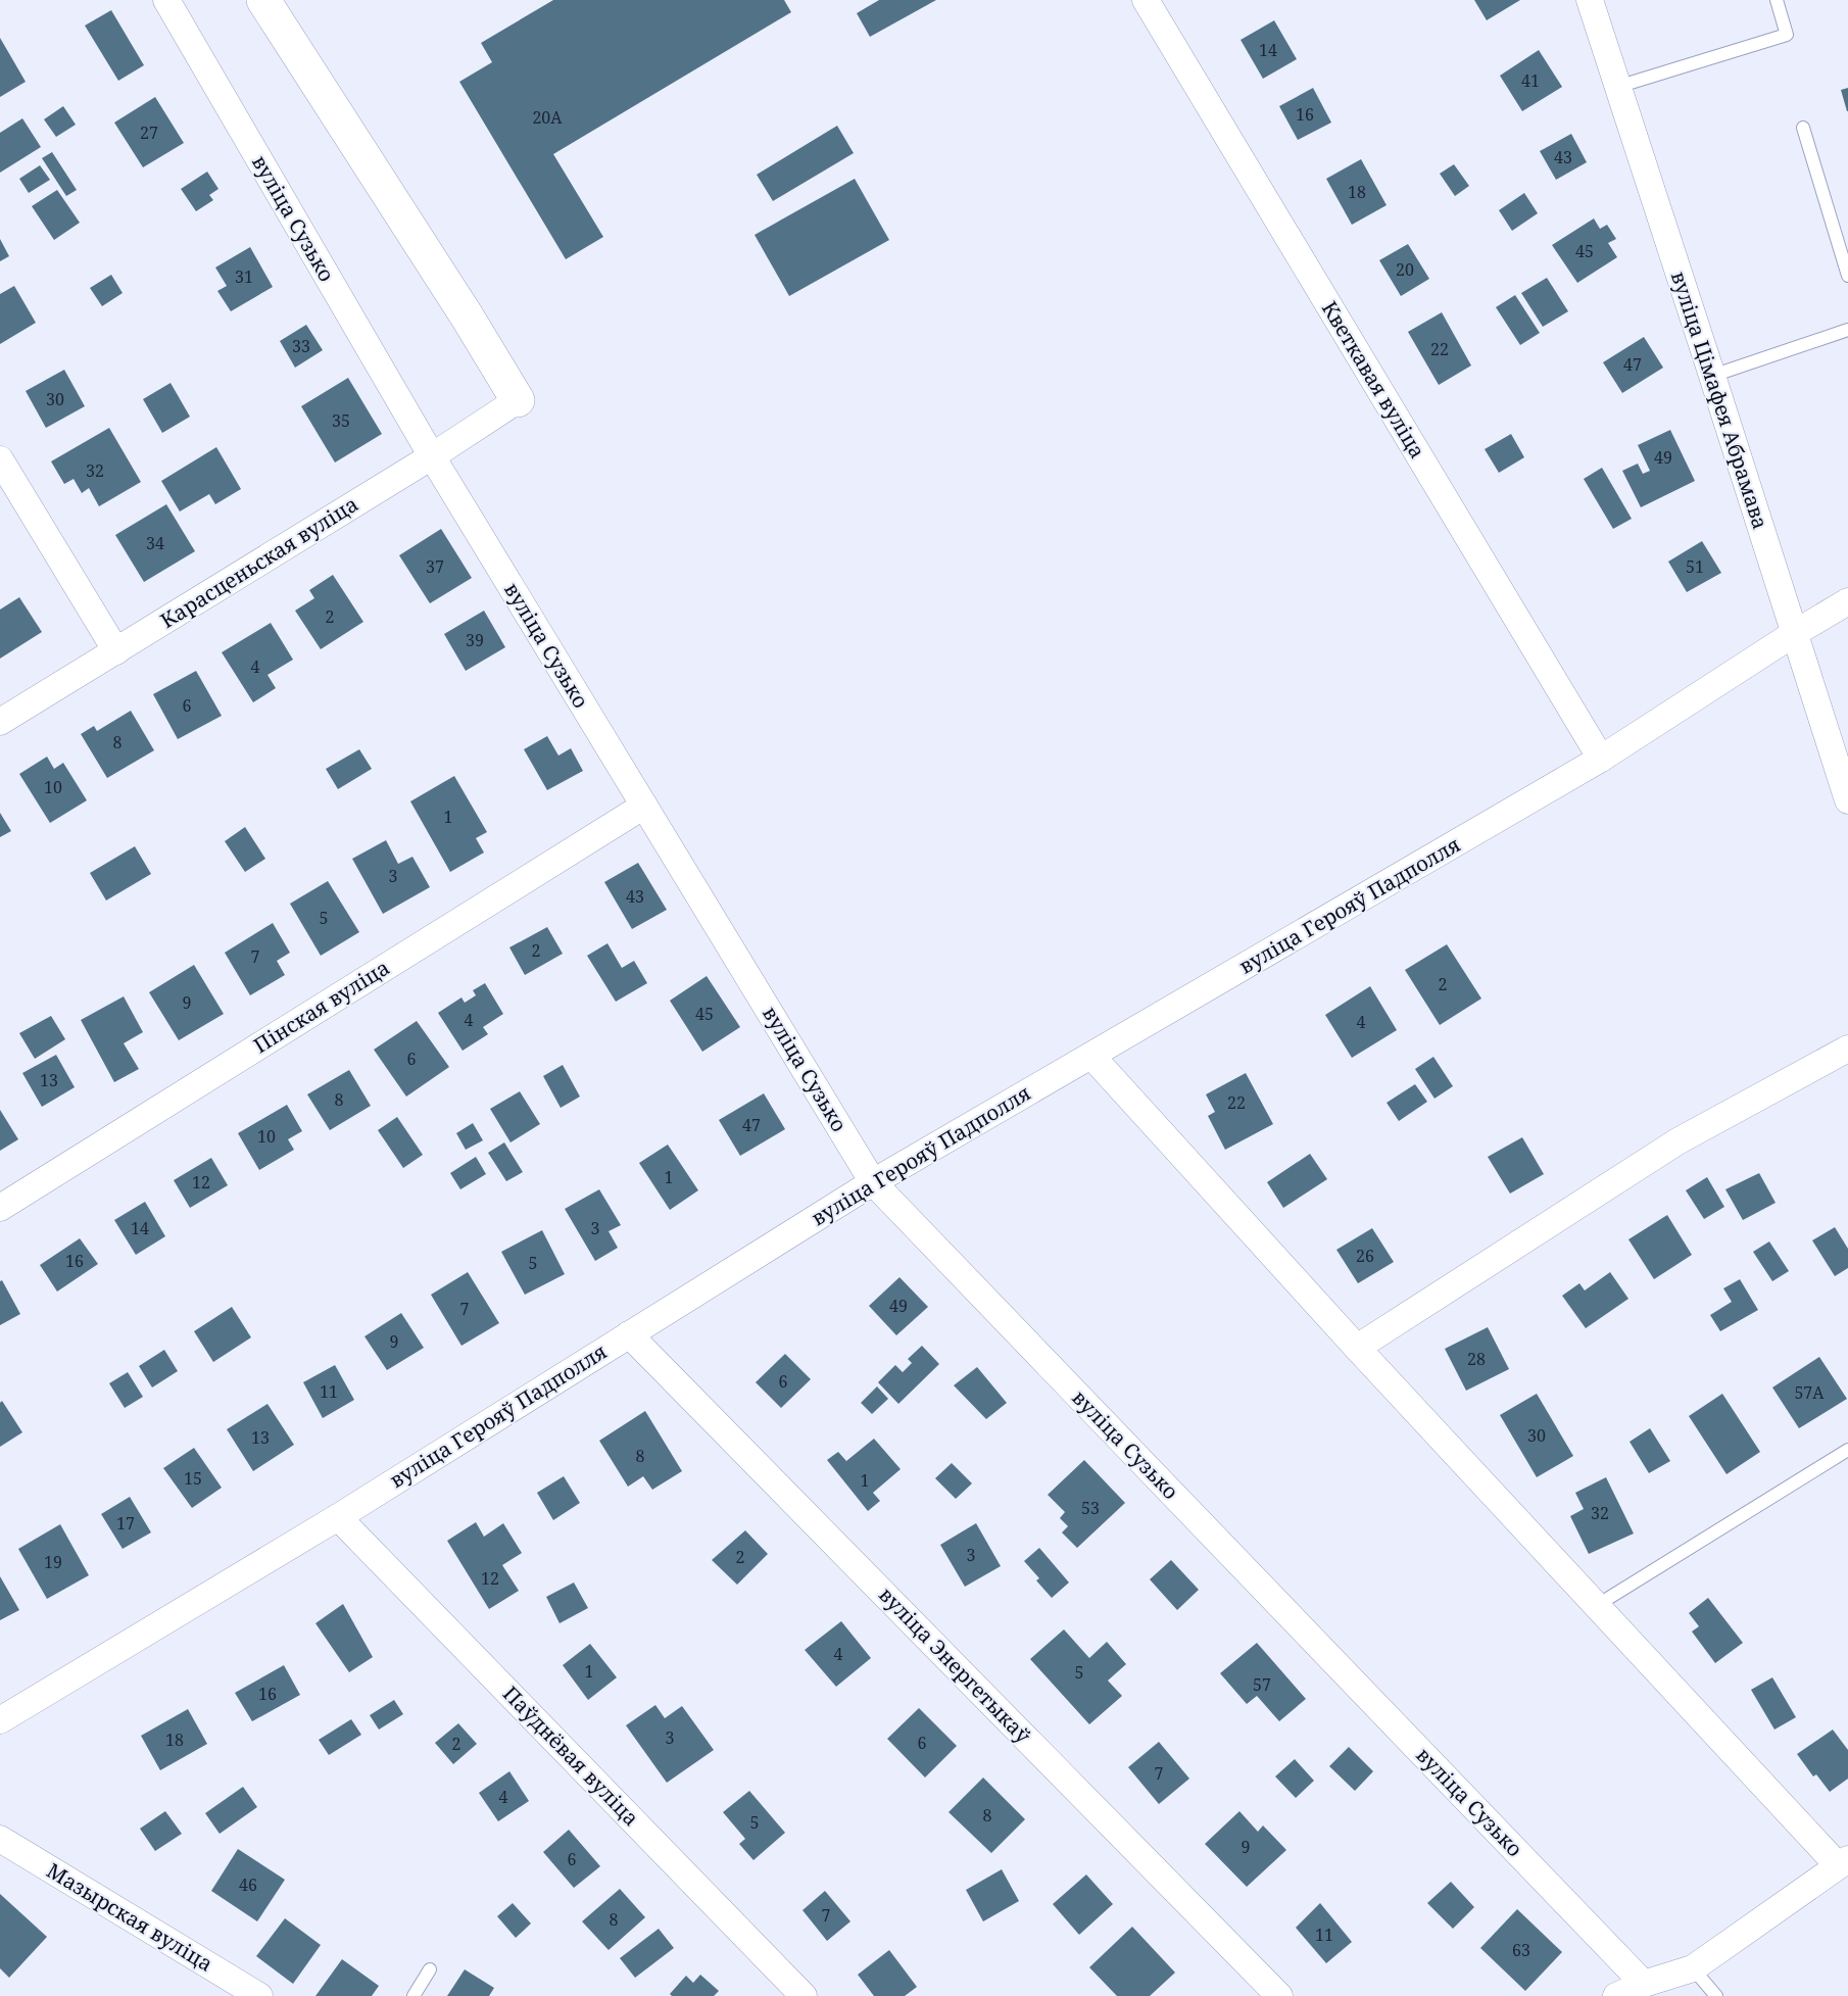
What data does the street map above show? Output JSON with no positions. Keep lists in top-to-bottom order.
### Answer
{
  "streets": {
    "street": [
      "вуліца Сузько",
      "Кветкавая вуліца",
      "вуліца Цімафея Абрамава",
      "Карасценьская вуліца",
      "вуліца Герояў Падполля",
      "Пінская вуліца",
      "вуліца Энергетыкаў",
      "Паўднёвая вуліца",
      "Мазырская вуліца"
    ]
  },
  "crossings": [
    ["вуліца Сузько", "Карасценьская вуліца"],
    ["вуліца Сузько", "вуліца Герояў Падполля"],
    ["вуліца Сузько", "Пінская вуліца"],
    ["Кветкавая вуліца", "вуліца Герояў Падполля"],
    ["вуліца Цімафея Абрамава", "вуліца Герояў Падполля"],
    ["вуліца Герояў Падполля", "вуліца Энергетыкаў"],
    ["вуліца Герояў Падполля", "Паўднёвая вуліца"]
  ],
  "house_numbers": [
    "14",
    "41",
    "16",
    "20А",
    "27",
    "43",
    "18",
    "45",
    "20",
    "31",
    "33",
    "22",
    "47",
    "30",
    "35",
    "49",
    "32",
    "34",
    "37",
    "51",
    "2",
    "39",
    "4",
    "6",
    "8",
    "10",
    "1",
    "3",
    "43",
    "5",
    "2",
    "7",
    "2",
    "9",
    "45",
    "4",
    "4",
    "6",
    "13",
    "8",
    "22",
    "47",
    "10",
    "1",
    "12",
    "14",
    "3",
    "26",
    "16",
    "5",
    "49",
    "7",
    "9",
    "28",
    "6",
    "11",
    "57А",
    "30",
    "13",
    "8",
    "15",
    "1",
    "53",
    "32",
    "17",
    "3",
    "2",
    "19",
    "12",
    "4",
    "1",
    "5",
    "57",
    "16",
    "3",
    "18",
    "6",
    "2",
    "7",
    "4",
    "8",
    "5",
    "9",
    "6",
    "46",
    "7",
    "8",
    "11",
    "63"
  ]
}
